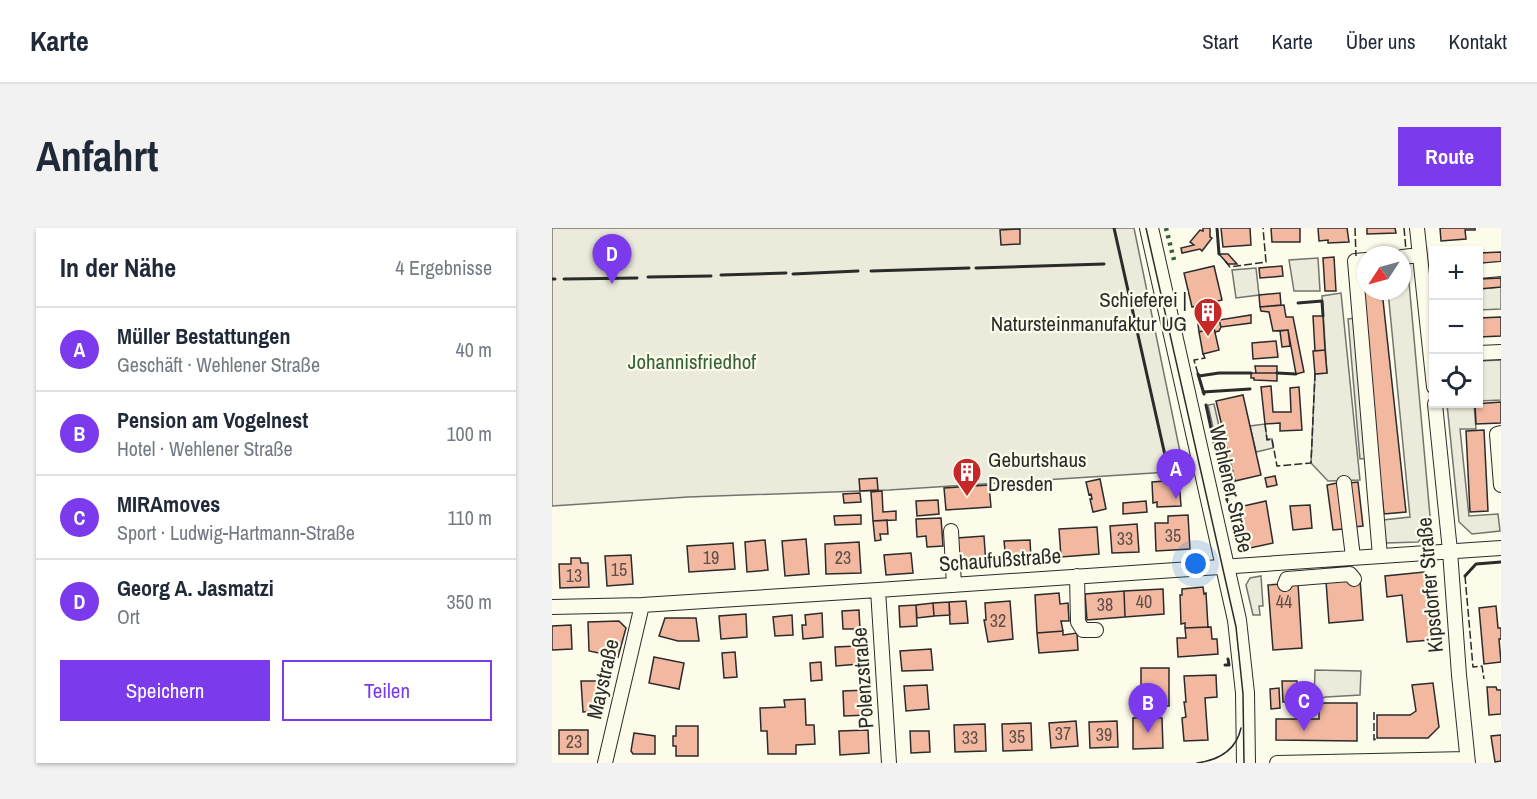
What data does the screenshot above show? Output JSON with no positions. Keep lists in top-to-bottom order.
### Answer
{
  "streets": {
    "main road": ["Wehlener Straße"],
    "street": [
      "Schaufußstraße",
      "Kipsdorfer Straße",
      "Polenzstraße",
      "Maystraße"
    ]
  },
  "crossings": [
    ["Wehlener Straße", "Schaufußstraße"],
    ["Schaufußstraße", "Kipsdorfer Straße"],
    ["Schaufußstraße", "Polenzstraße"],
    ["Schaufußstraße", "Maystraße"]
  ],
  "parks": ["Johannisfriedhof"],
  "places": {
    "building": ["Schieferei | Natursteinmanufaktur UG", "Geburtshaus Dresden"]
  },
  "house_numbers": [
    "35",
    "33",
    "19",
    "23",
    "15",
    "13",
    "40",
    "44",
    "38",
    "32",
    "37",
    "39",
    "35",
    "33",
    "23"
  ],
  "north": "bottom left",
  "page": {
    "header": "Karte",
    "nav": [
      "Start",
      "Karte",
      "Über uns",
      "Kontakt"
    ],
    "buttons": [
      "Route",
      ["Speichern", "Teilen"]
    ],
    "title": "Anfahrt",
    "heading": ["In der Nähe", "4 Ergebnisse"],
    "pins": [
      "D",
      "A",
      "C",
      "B"
    ],
    "map_buttons": ["+", "−"],
    "list": [
      {
        "mark": "A",
        "name": "Müller Bestattungen",
        "note": "Geschäft · Wehlener Straße",
        "value": "40 m"
      },
      {
        "mark": "B",
        "name": "Pension am Vogelnest",
        "note": "Hotel · Wehlener Straße",
        "value": "100 m"
      },
      {
        "mark": "C",
        "name": "MIRAmoves",
        "note": "Sport · Ludwig-Hartmann-Straße",
        "value": "110 m"
      },
      {
        "mark": "D",
        "name": "Georg A. Jasmatzi",
        "note": "Ort",
        "value": "350 m"
      }
    ]
  }
}
